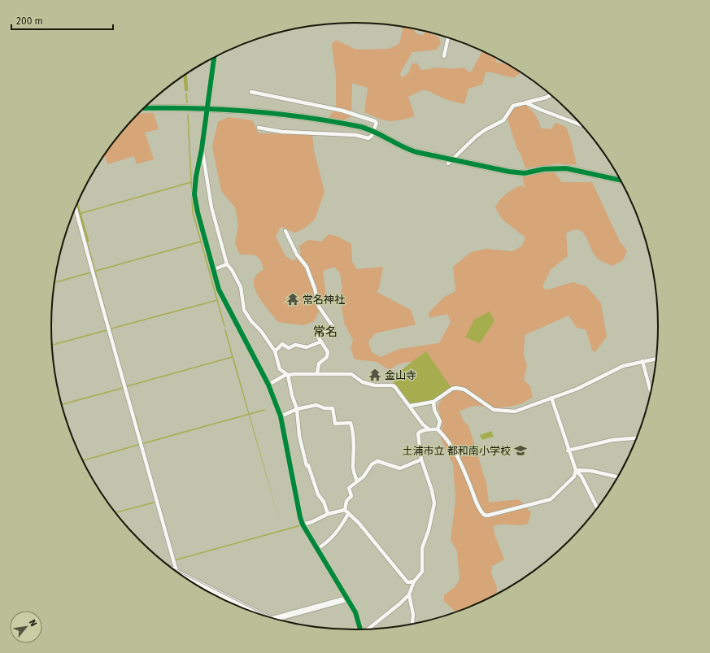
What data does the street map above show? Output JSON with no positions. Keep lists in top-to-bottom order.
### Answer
{
  "districts": ["常名"],
  "places": {
    "temple": ["常名神社", "金山寺"],
    "school or university": ["土浦市立 都和南小学校"]
  },
  "scale_bar": "200 m",
  "north": "top right"
}
